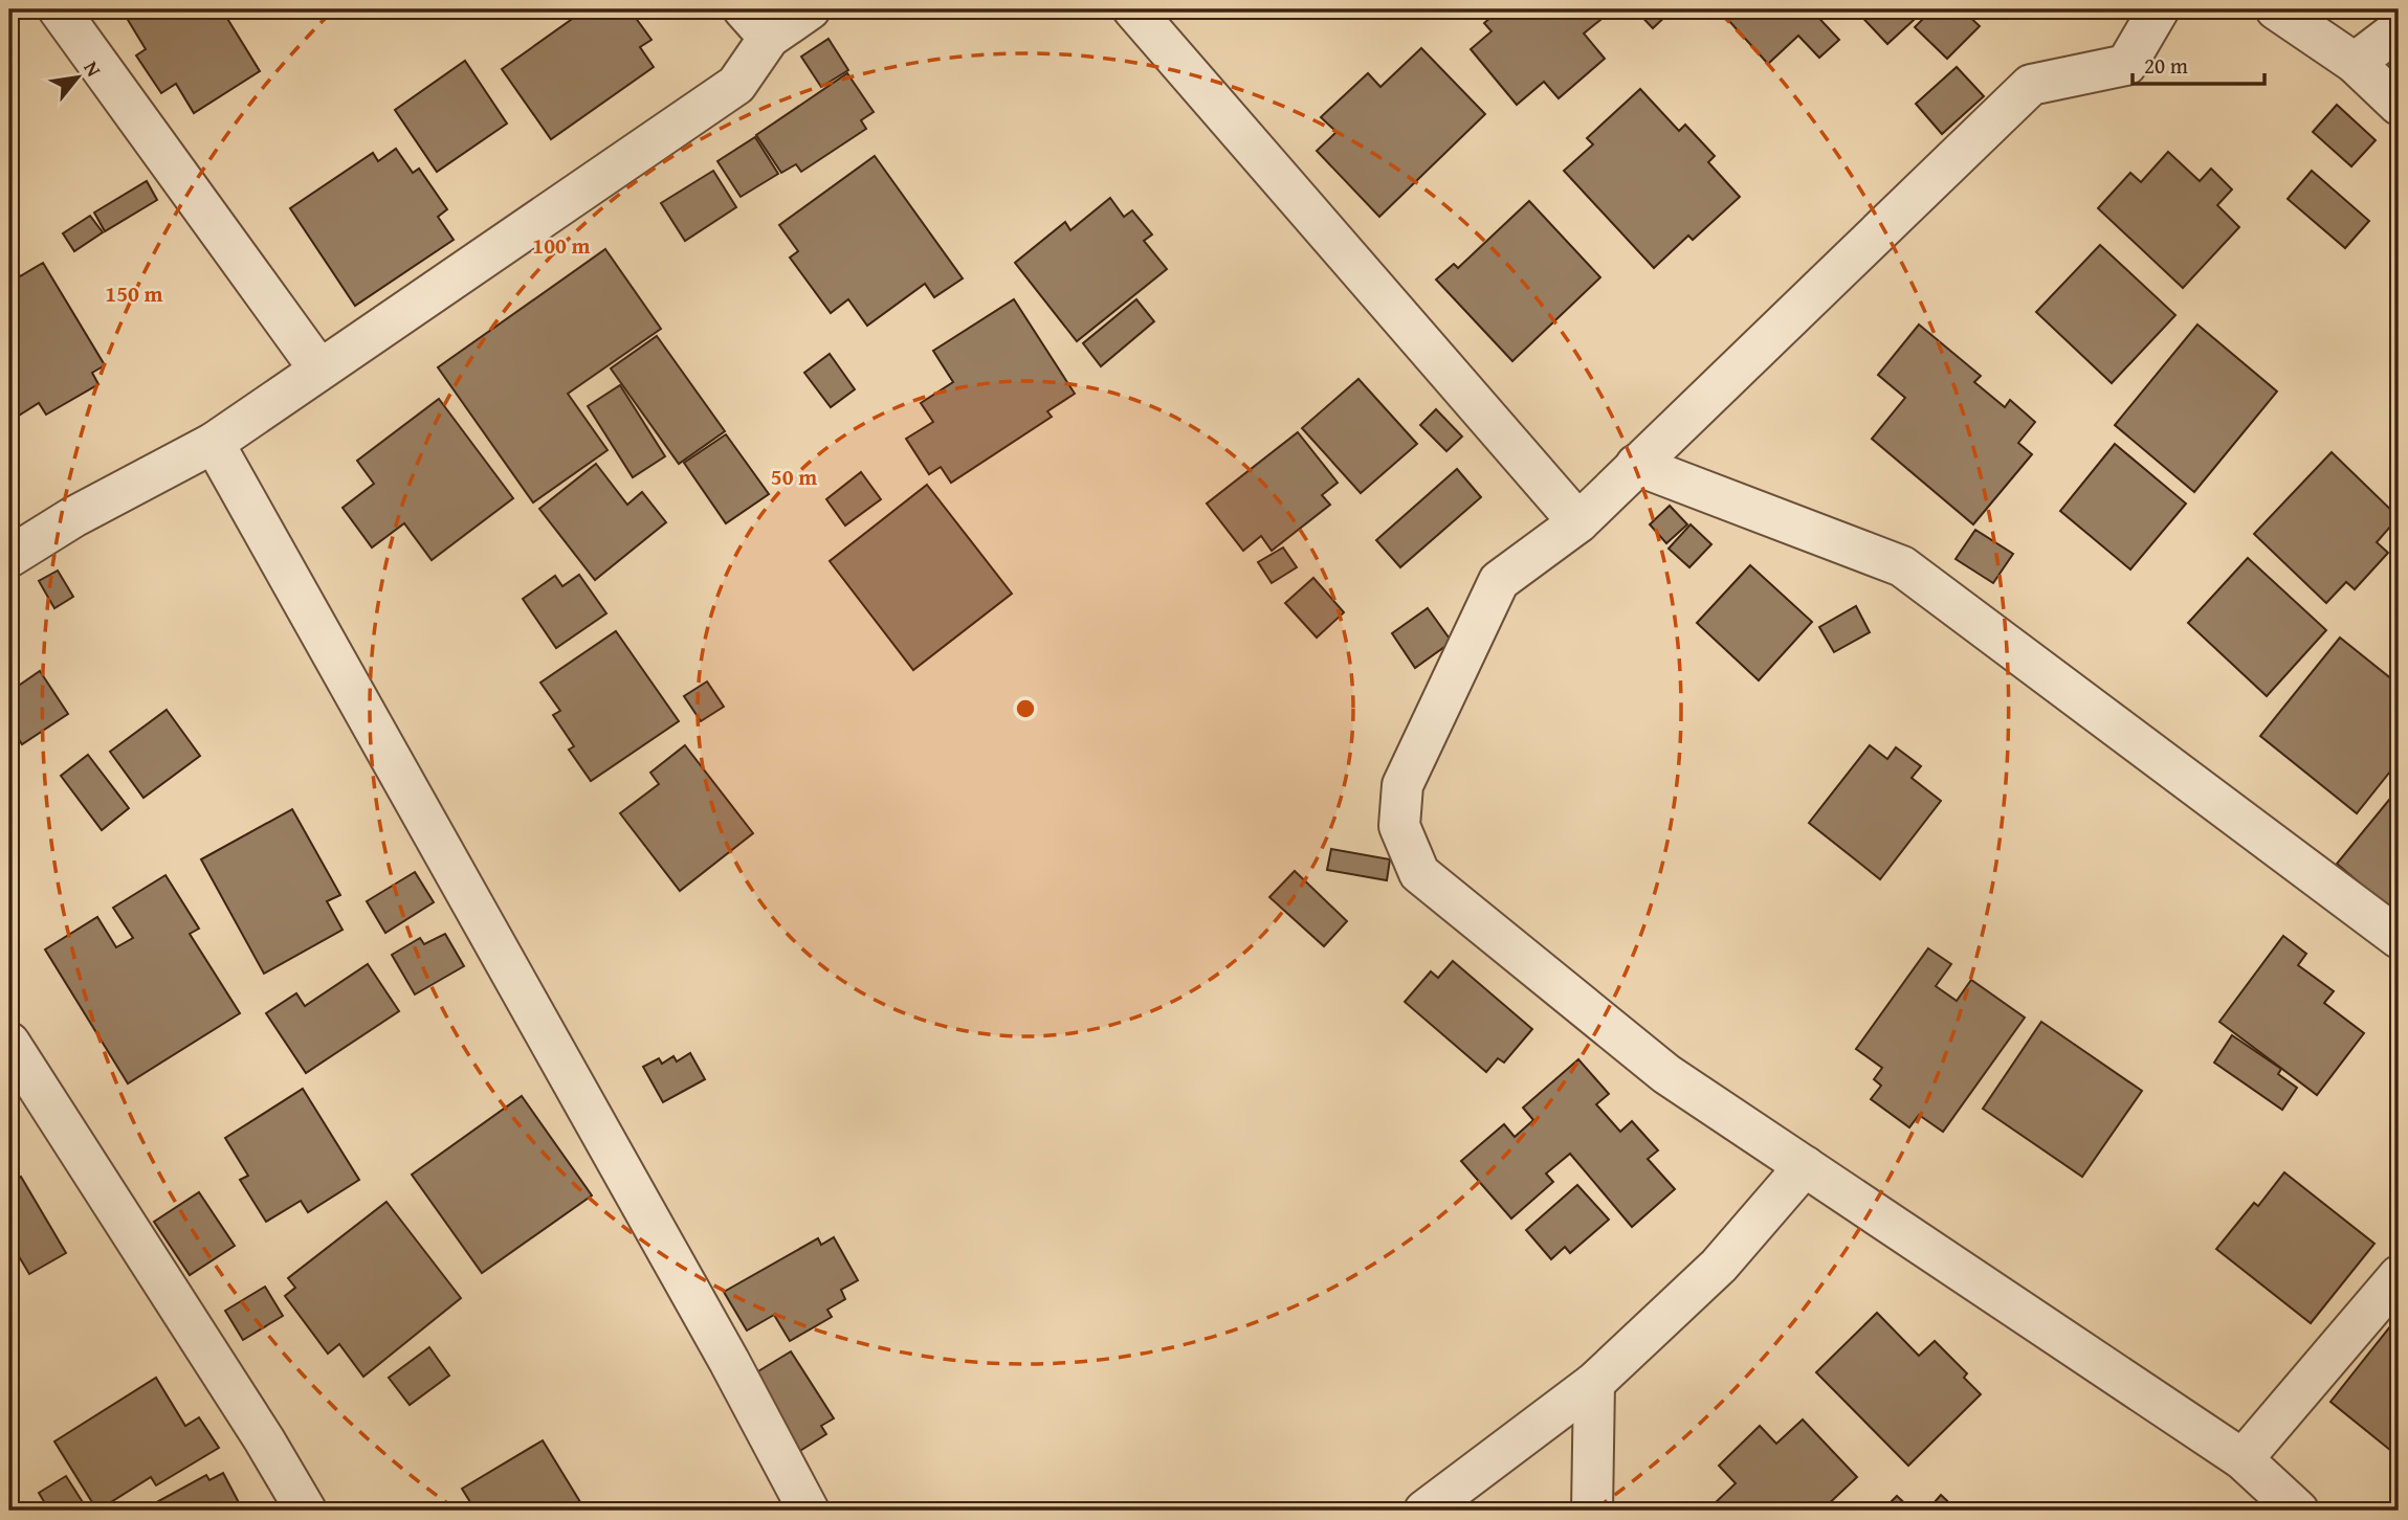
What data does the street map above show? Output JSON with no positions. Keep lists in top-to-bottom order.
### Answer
{
  "scale_bar": "20 m",
  "north": "top right",
  "rings": ["100 m", "150 m", "50 m"]
}
